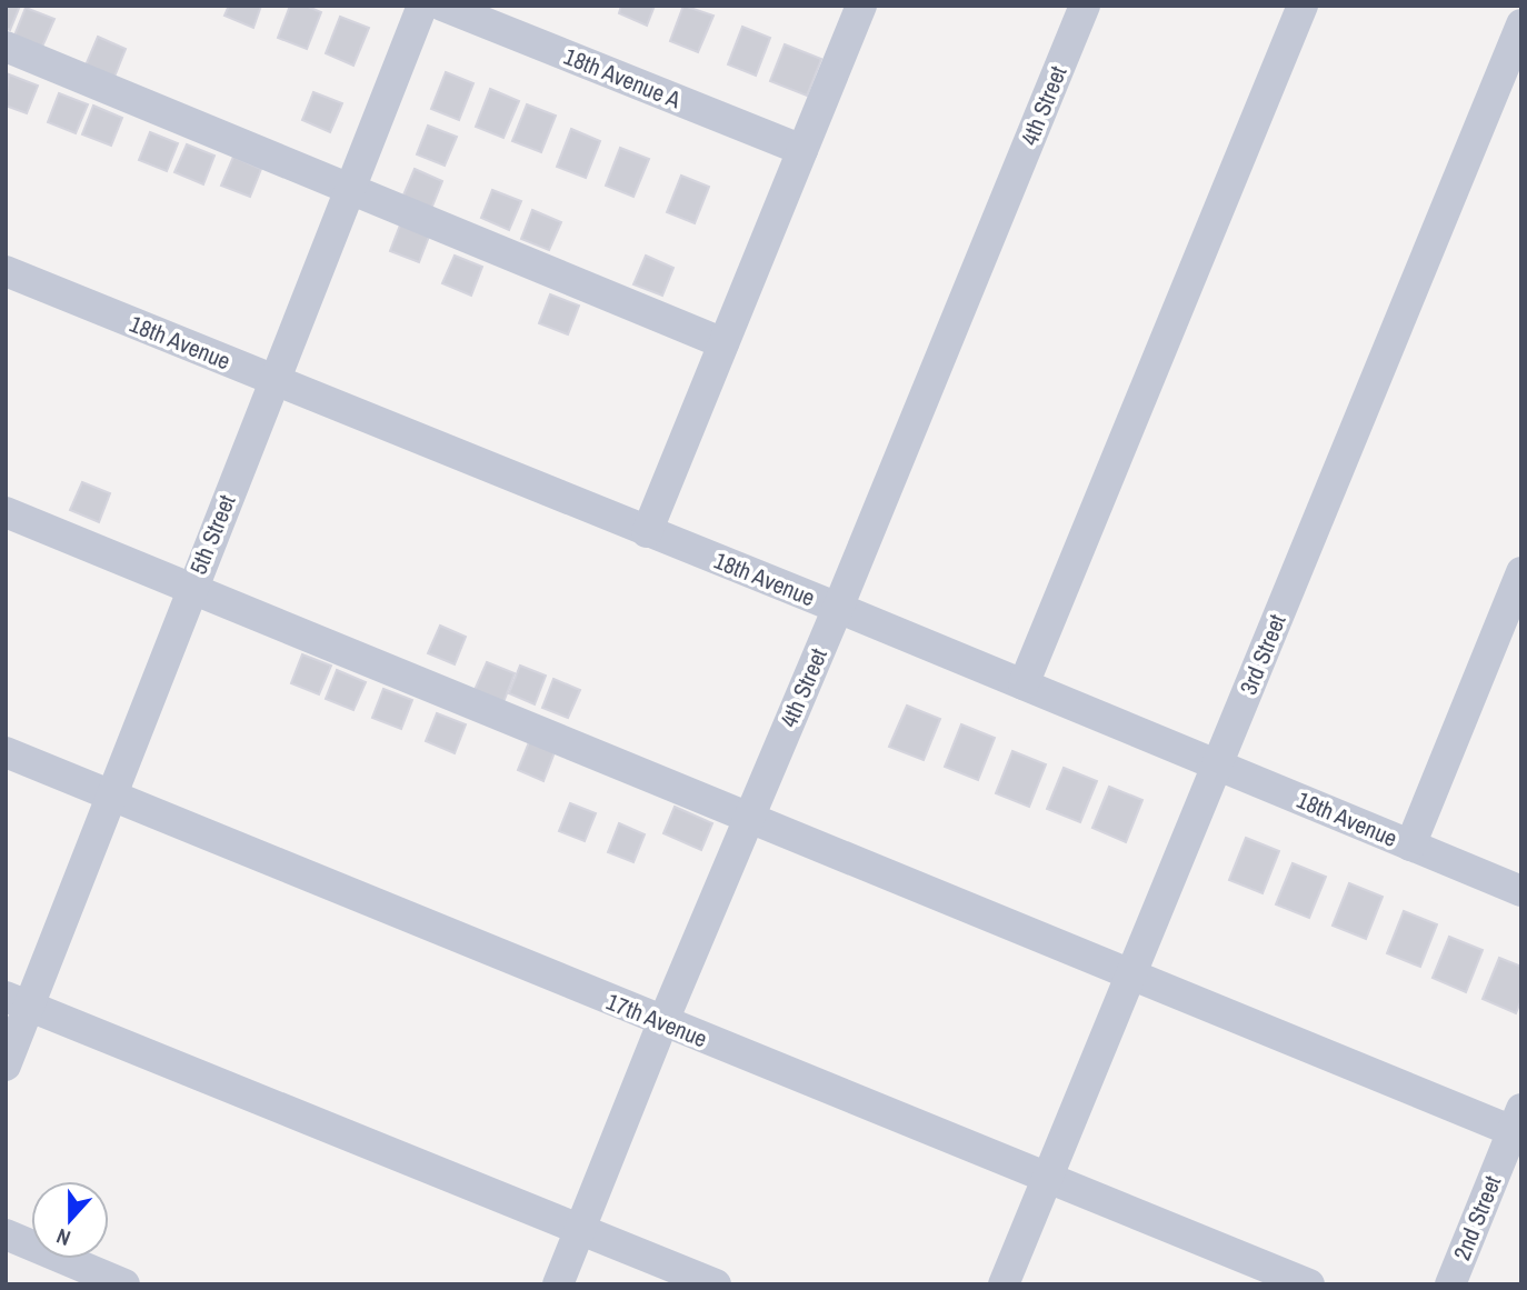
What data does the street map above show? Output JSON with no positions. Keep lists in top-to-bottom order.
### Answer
{
  "streets": {
    "street": [
      "18th Avenue A",
      "4th Street",
      "18th Avenue",
      "5th Street",
      "3rd Street",
      "17th Avenue",
      "2nd Street"
    ]
  },
  "crossings": [
    ["4th Street", "18th Avenue"],
    ["4th Street", "17th Avenue"],
    ["18th Avenue", "5th Street"],
    ["18th Avenue", "3rd Street"],
    ["5th Street", "17th Avenue"],
    ["3rd Street", "17th Avenue"]
  ],
  "north": "bottom"
}
